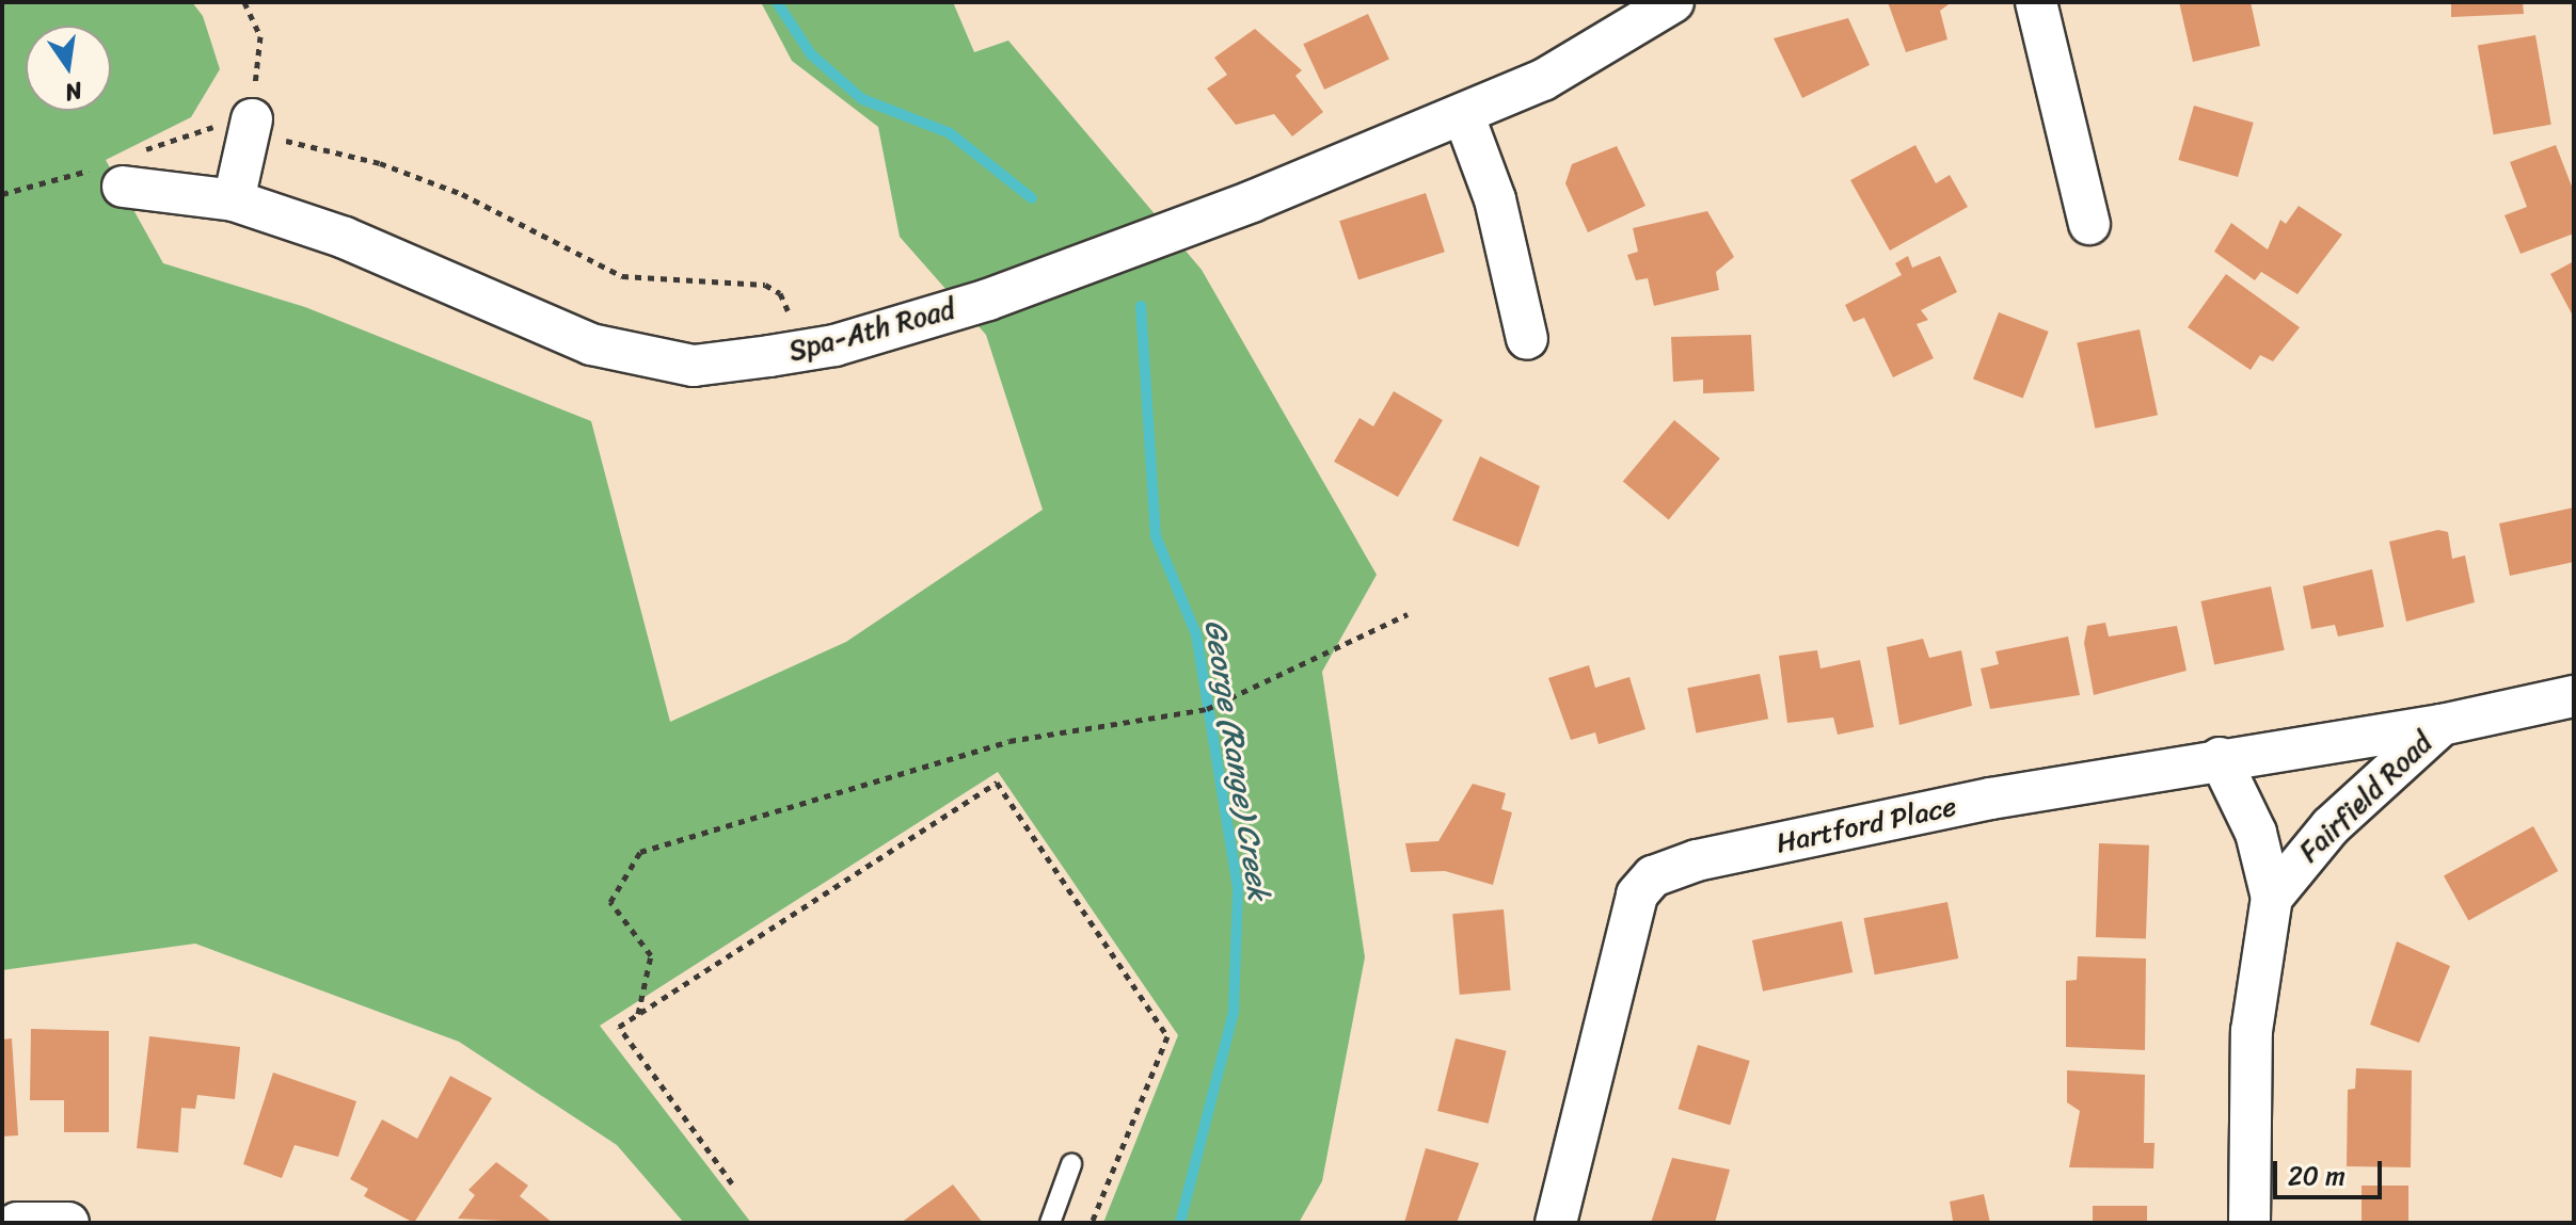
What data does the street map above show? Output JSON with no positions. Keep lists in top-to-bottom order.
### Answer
{
  "streets": {
    "street": ["Spa-Ath Road", "Fairfield Road", "Hartford Place"]
  },
  "crossings": [
    ["Fairfield Road", "Hartford Place"]
  ],
  "water": ["George (Range) Creek"],
  "scale_bar": "20 m",
  "north": "bottom"
}
